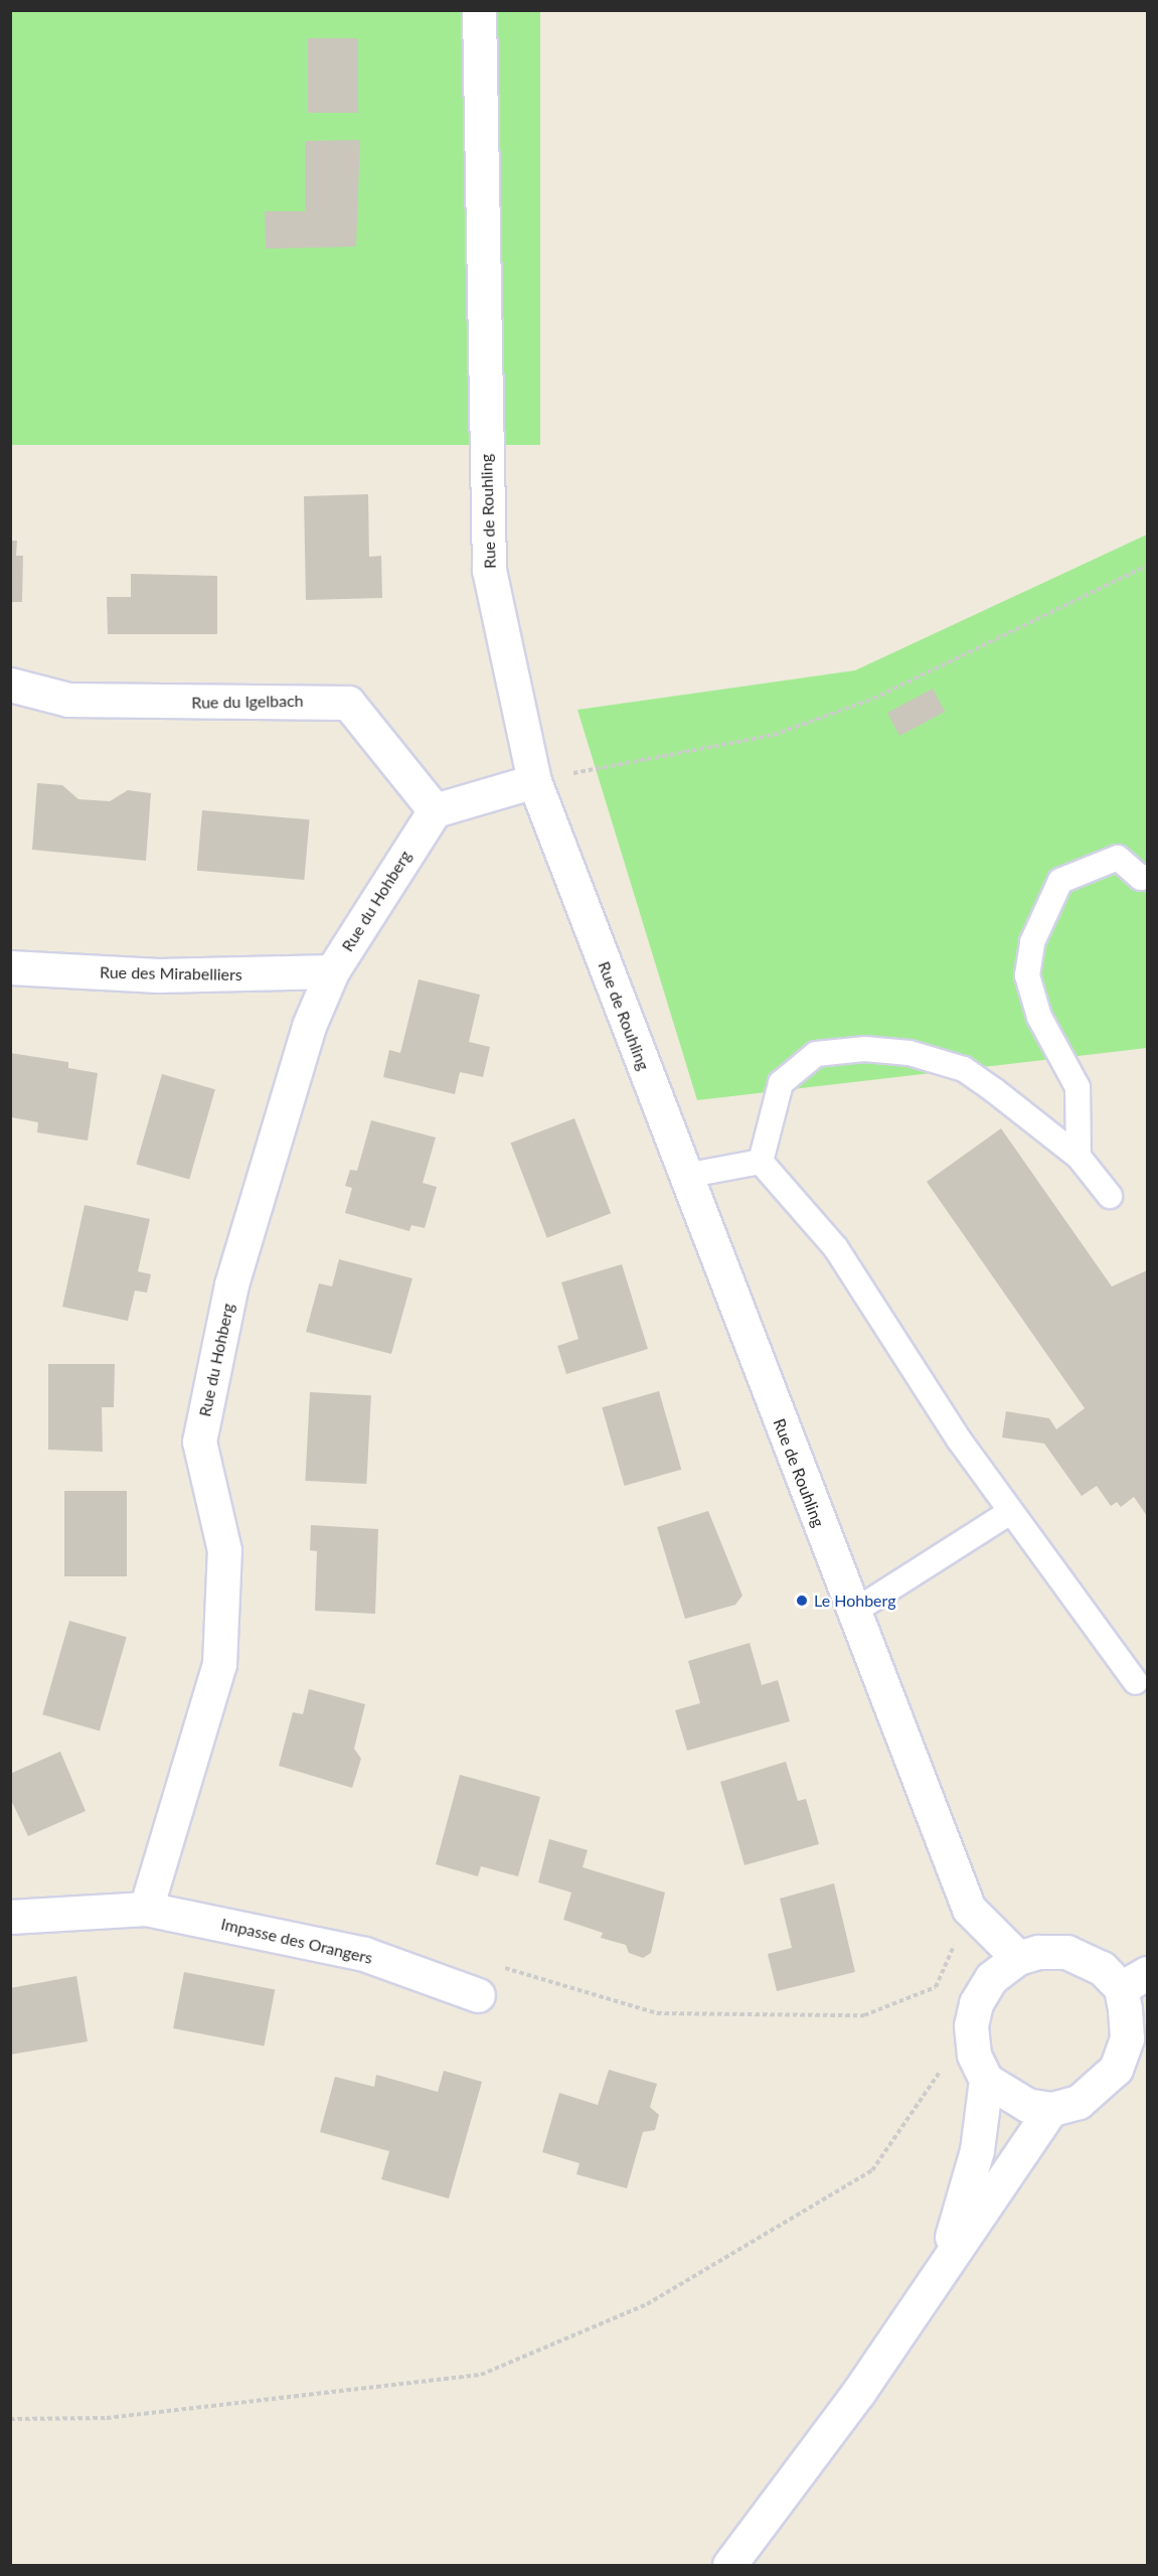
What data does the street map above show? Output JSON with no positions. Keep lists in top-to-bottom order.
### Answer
{
  "streets": {
    "street": [
      "Rue de Rouhling",
      "Rue du Igelbach",
      "Rue du Hohberg",
      "Rue des Mirabelliers",
      "Impasse des Orangers"
    ]
  },
  "crossings": [
    ["Rue du Igelbach", "Rue du Hohberg"],
    ["Rue du Hohberg", "Rue des Mirabelliers"],
    ["Rue du Hohberg", "Impasse des Orangers"]
  ],
  "places": ["Le Hohberg"]
}
